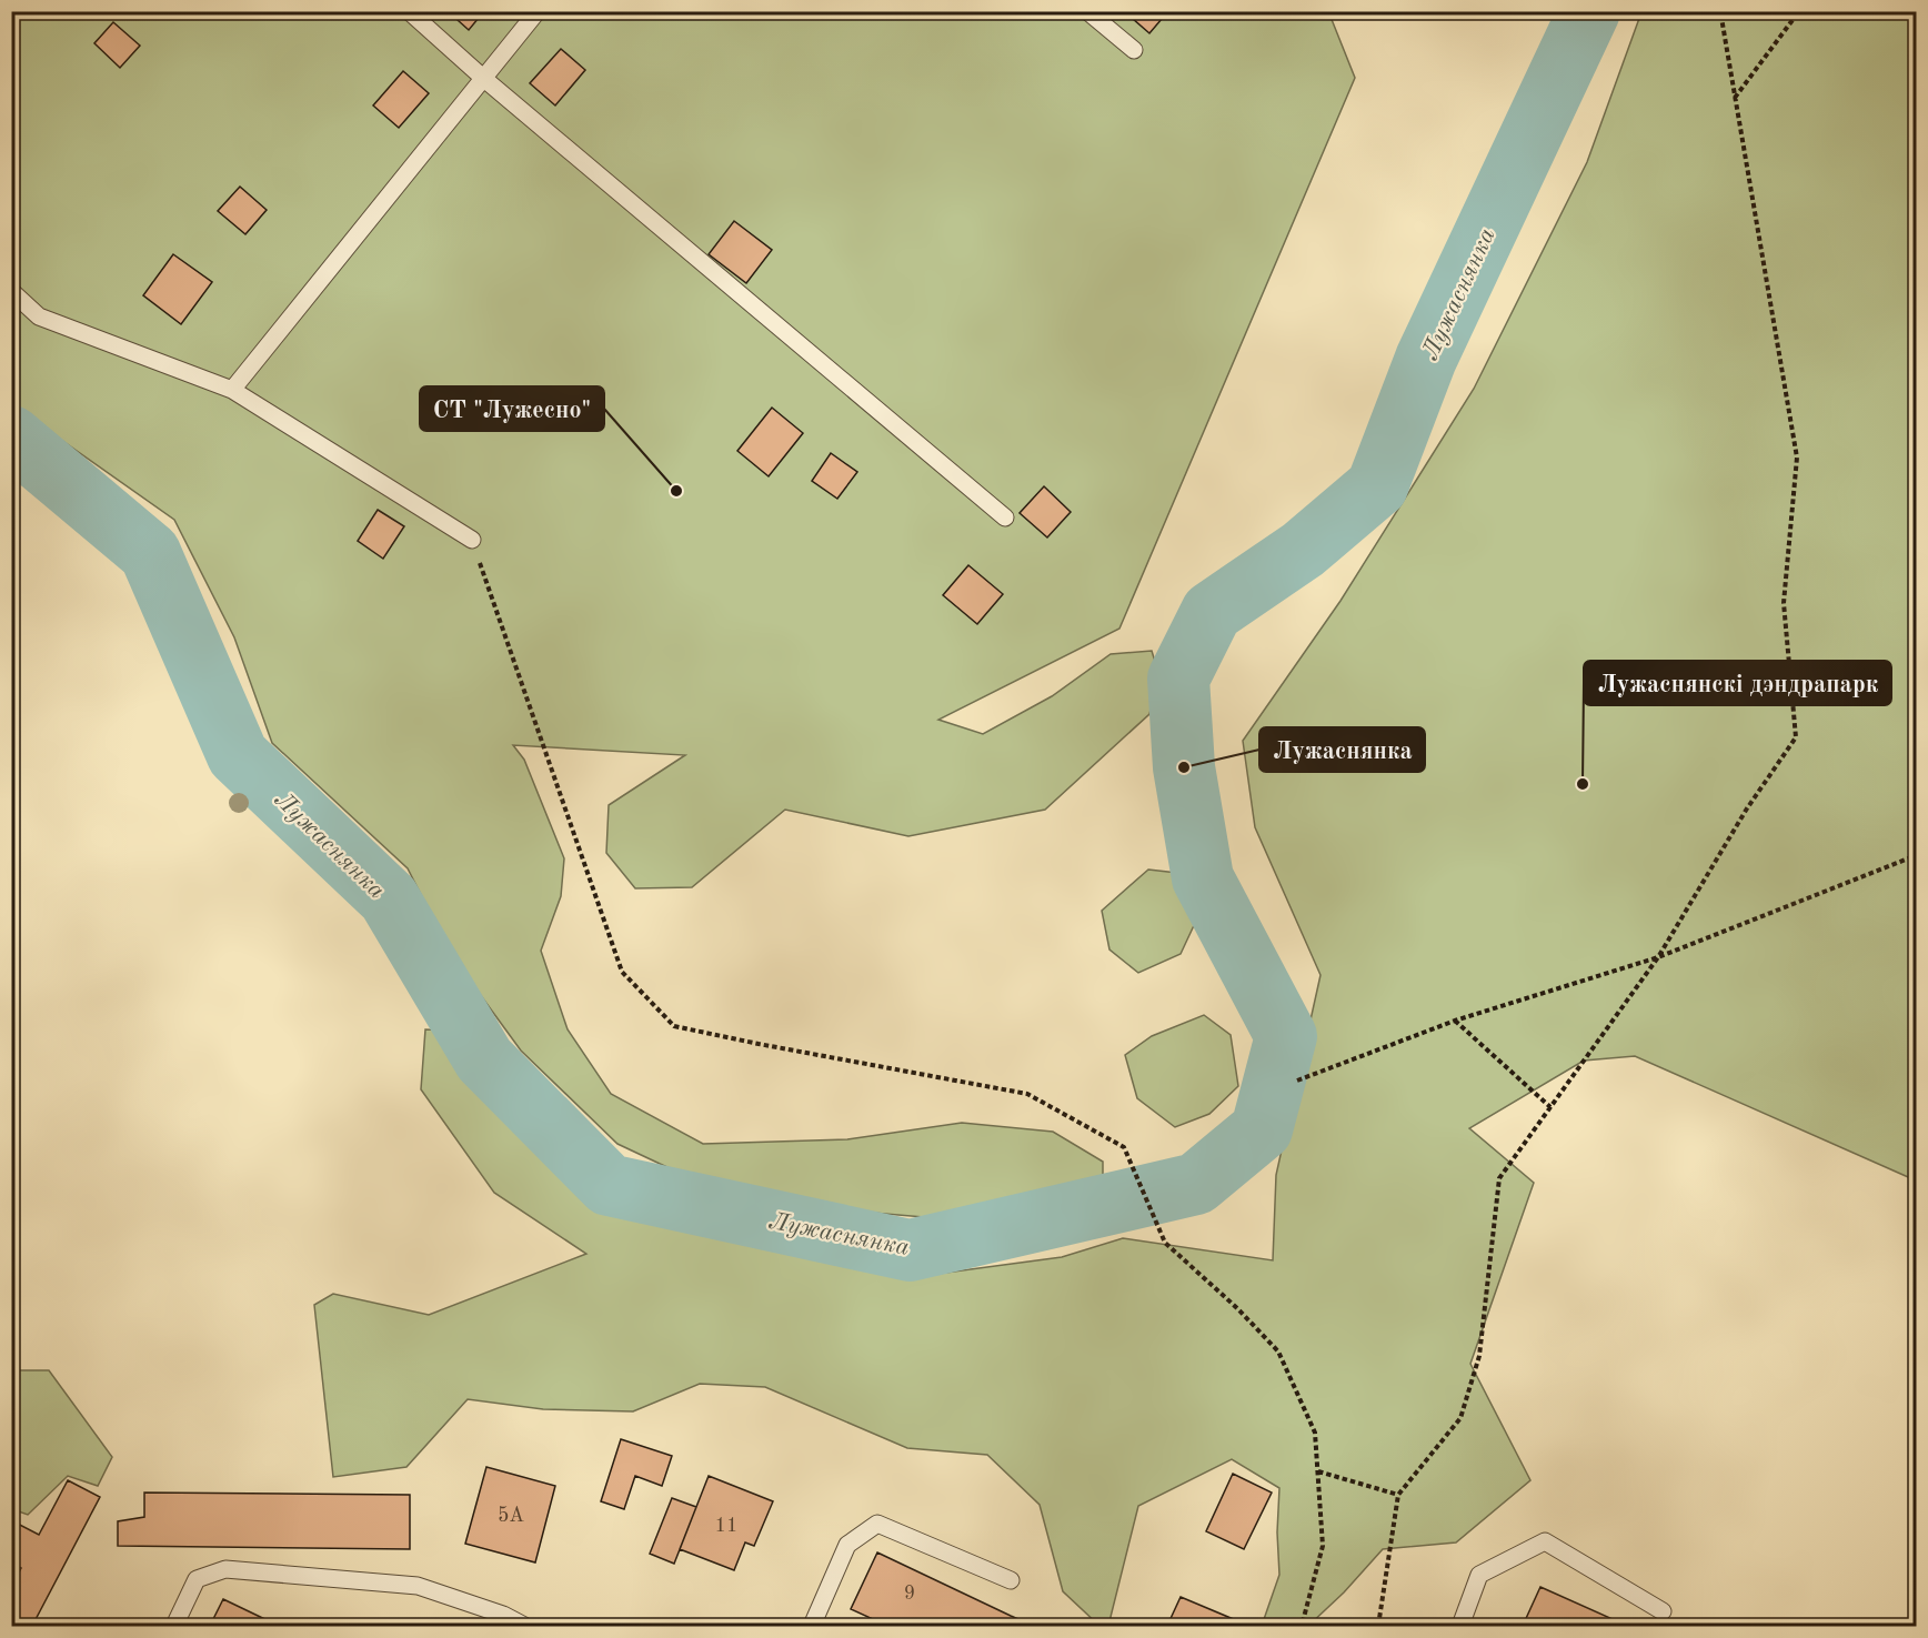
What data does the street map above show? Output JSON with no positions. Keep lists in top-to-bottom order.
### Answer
{
  "water": ["Лужаснянка"],
  "places": ["СТ \"Лужесно\"", "Лужаснянка", "Лужаснянскі дэндрапарк"],
  "house_numbers": ["5А", "11", "9"]
}
